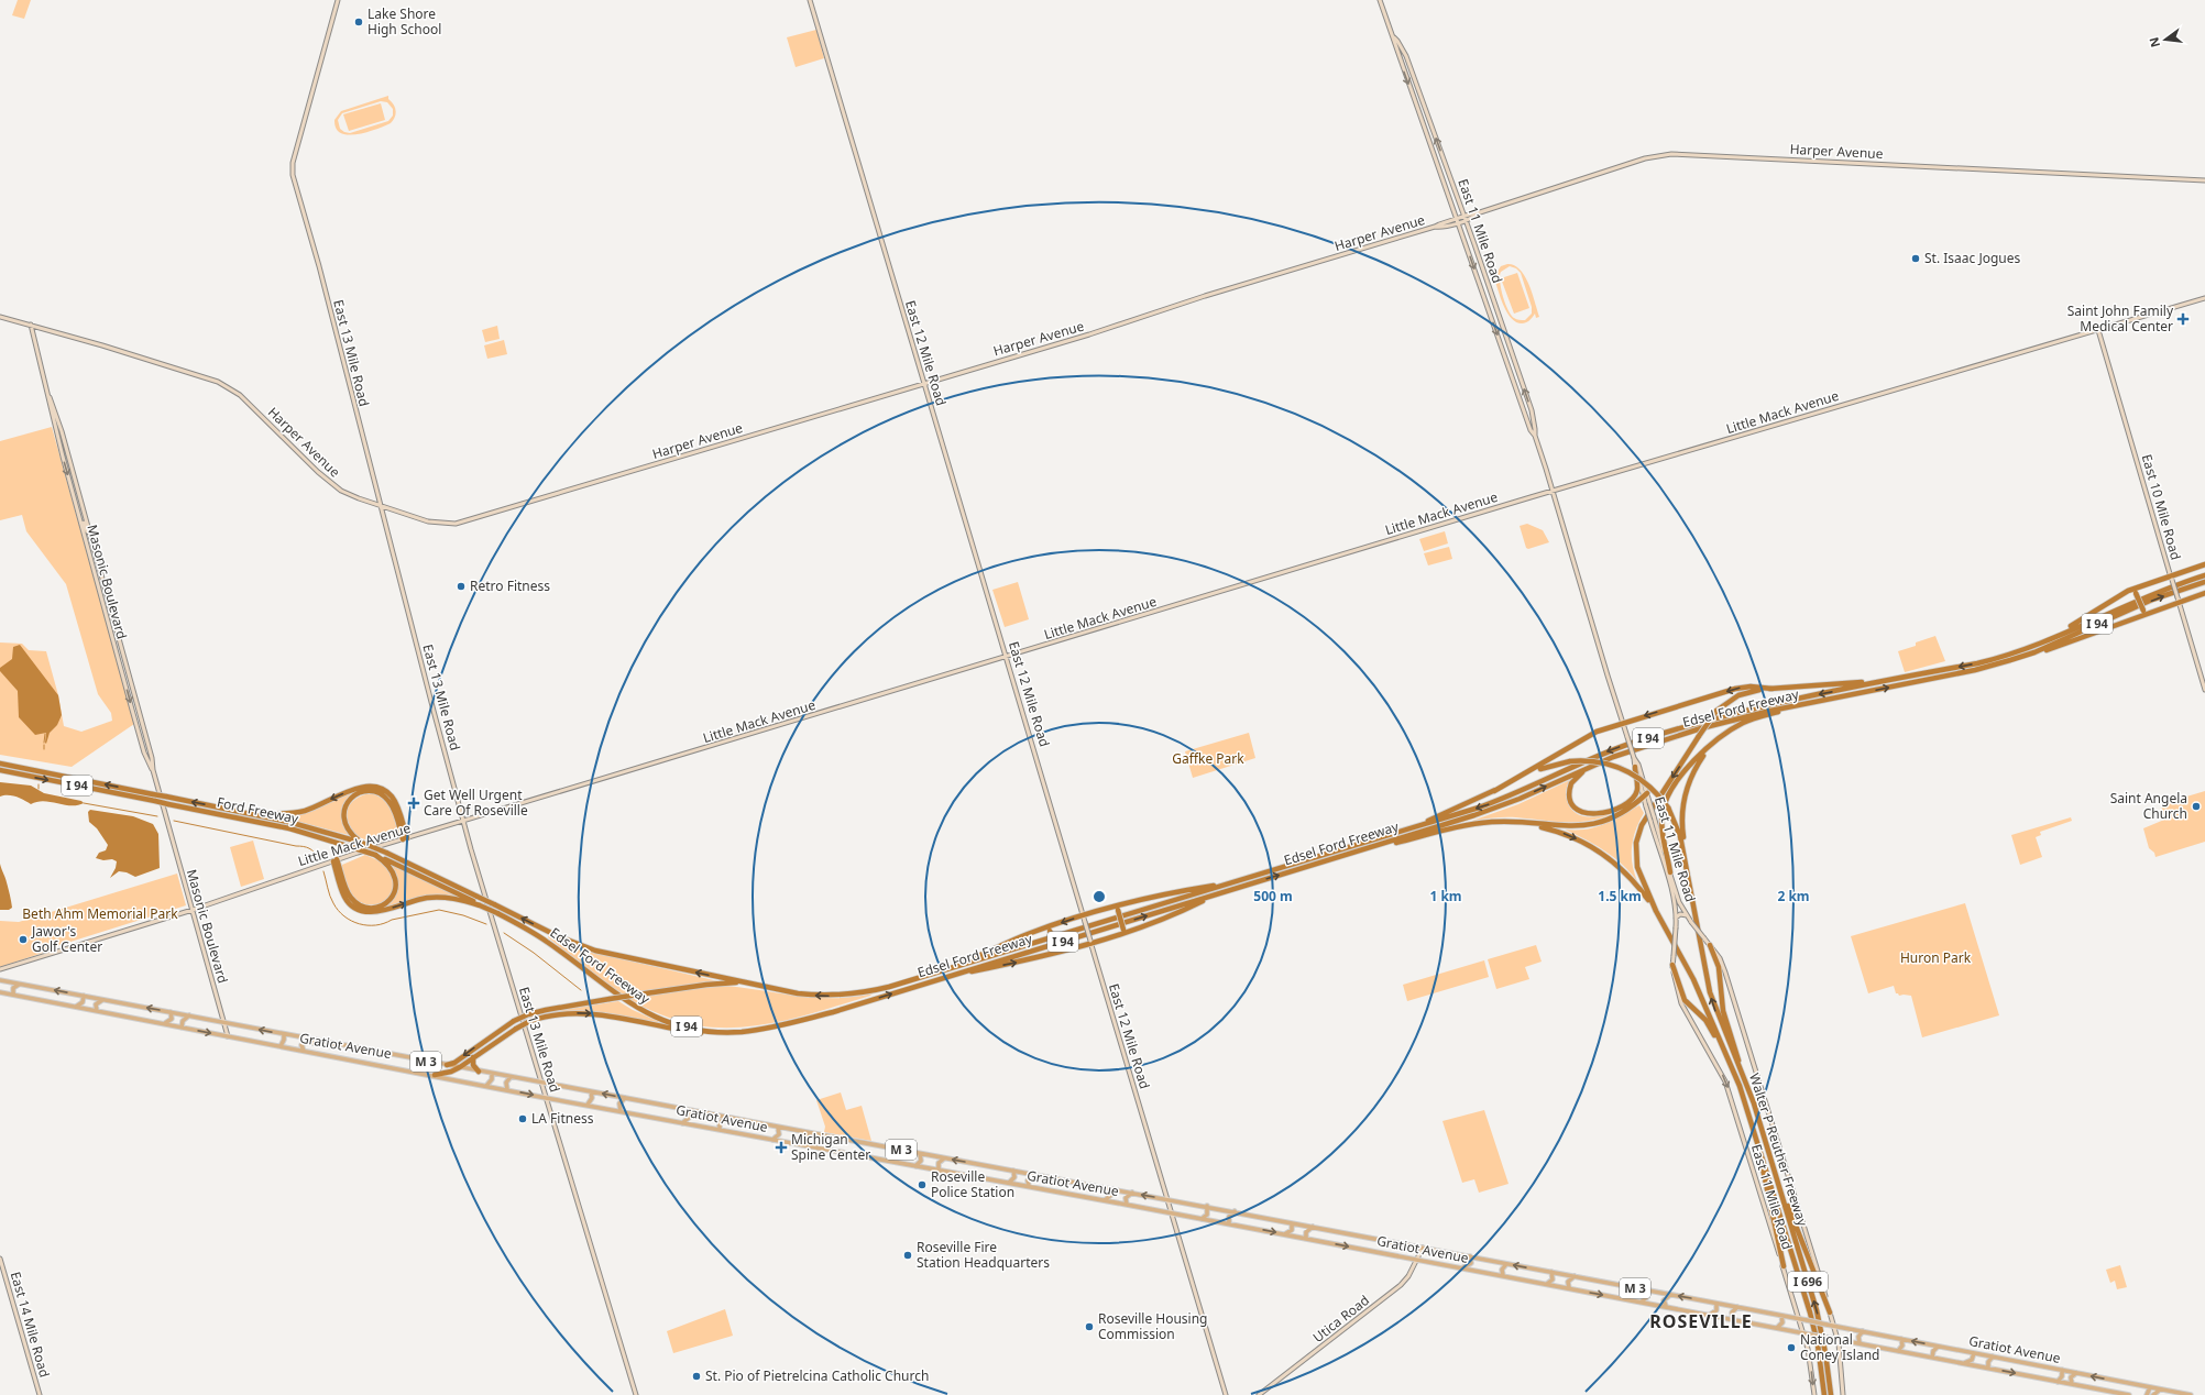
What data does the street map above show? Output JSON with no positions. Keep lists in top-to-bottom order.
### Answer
{
  "streets": {
    "highway": [
      "I 94",
      "Edsel Ford Freeway",
      "Ford Freeway",
      "Walter P Reuther Freeway",
      "I 696"
    ],
    "main road": [
      "Harper Avenue",
      "East 11 Mile Road",
      "East 13 Mile Road",
      "East 12 Mile Road",
      "Little Mack Avenue",
      "East 10 Mile Road",
      "Masonic Boulevard",
      "Gratiot Avenue",
      "M 3",
      "Utica Road",
      "East 14 Mile Road"
    ]
  },
  "crossings": [
    ["Harper Avenue", "East 11 Mile Road"],
    ["Harper Avenue", "East 13 Mile Road"],
    ["Harper Avenue", "East 12 Mile Road"],
    ["Harper Avenue", "Masonic Boulevard"],
    ["East 11 Mile Road", "Little Mack Avenue"],
    ["East 11 Mile Road", "Gratiot Avenue"],
    ["East 11 Mile Road", "M 3"],
    ["East 13 Mile Road", "Little Mack Avenue"],
    ["East 13 Mile Road", "Gratiot Avenue"],
    ["East 12 Mile Road", "Little Mack Avenue"],
    ["East 12 Mile Road", "Gratiot Avenue"],
    ["Little Mack Avenue", "East 10 Mile Road"],
    ["Little Mack Avenue", "Masonic Boulevard"],
    ["Masonic Boulevard", "Gratiot Avenue"],
    ["Edsel Ford Freeway", "Ford Freeway"],
    ["Gratiot Avenue", "M 3"],
    ["Gratiot Avenue", "Utica Road"]
  ],
  "districts": ["ROSEVILLE"],
  "parks": ["Gaffke Park", "Beth Ahm Memorial Park", "Huron Park"],
  "places": {
    "other": [
      "Lake Shore High School",
      "St. Isaac Jogues",
      "Retro Fitness",
      "Saint Angela Church",
      "Jawor's Golf Center",
      "LA Fitness",
      "Roseville Police Station",
      "Roseville Fire Station Headquarters",
      "Roseville Housing Commission",
      "National Coney Island",
      "St. Pio of Pietrelcina Catholic Church"
    ],
    "health": ["Saint John Family Medical Center", "Get Well Urgent Care Of Roseville", "Michigan Spine Center"]
  },
  "north": "left",
  "rings": [
    "500 m",
    "1 km",
    "1.5 km",
    "2 km"
  ]
}
